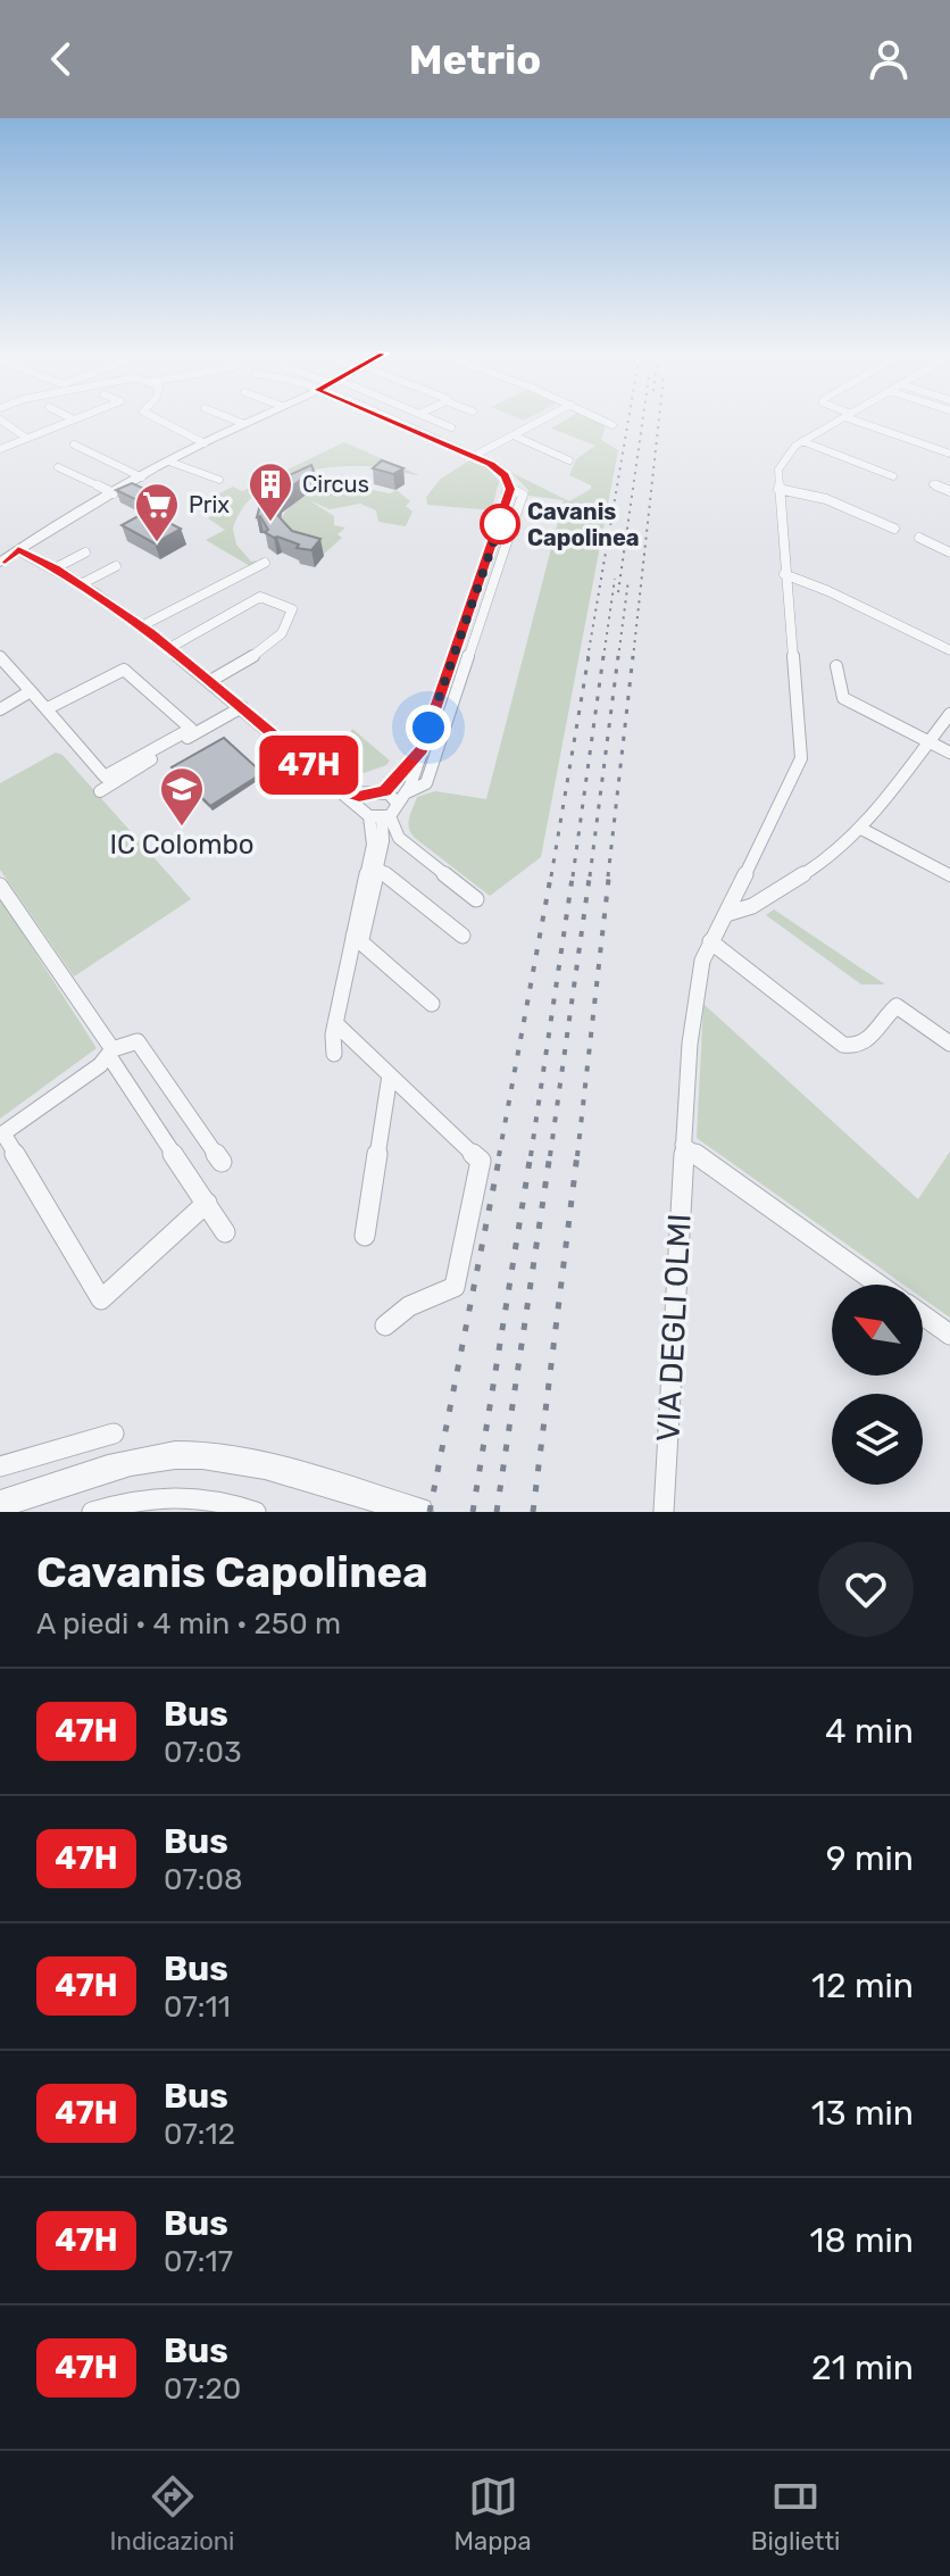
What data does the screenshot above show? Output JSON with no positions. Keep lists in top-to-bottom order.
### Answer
{
  "streets": {
    "street": ["VIA DEGLI OLMI"]
  },
  "places": {
    "building": ["Circus"],
    "other": ["Cavanis Capolinea"],
    "supermarket": ["Prix"],
    "school or university": ["IC Colombo"]
  },
  "lines": ["bus line 47H"],
  "north": "top left",
  "page": {
    "header": "Metrio",
    "on_map": "47H",
    "heading": ["Cavanis Capolinea", "A piedi · 4 min · 250 m"],
    "list": [
      {
        "mark": "47H",
        "name": "Bus",
        "note": "07:03",
        "value": "4 min"
      },
      {
        "mark": "47H",
        "name": "Bus",
        "note": "07:08",
        "value": "9 min"
      },
      {
        "mark": "47H",
        "name": "Bus",
        "note": "07:11",
        "value": "12 min"
      },
      {
        "mark": "47H",
        "name": "Bus",
        "note": "07:12",
        "value": "13 min"
      },
      {
        "mark": "47H",
        "name": "Bus",
        "note": "07:17",
        "value": "18 min"
      },
      {
        "mark": "47H",
        "name": "Bus",
        "note": "07:20",
        "value": "21 min"
      }
    ],
    "tabs": ["Indicazioni", "Mappa", "Biglietti"]
  }
}
